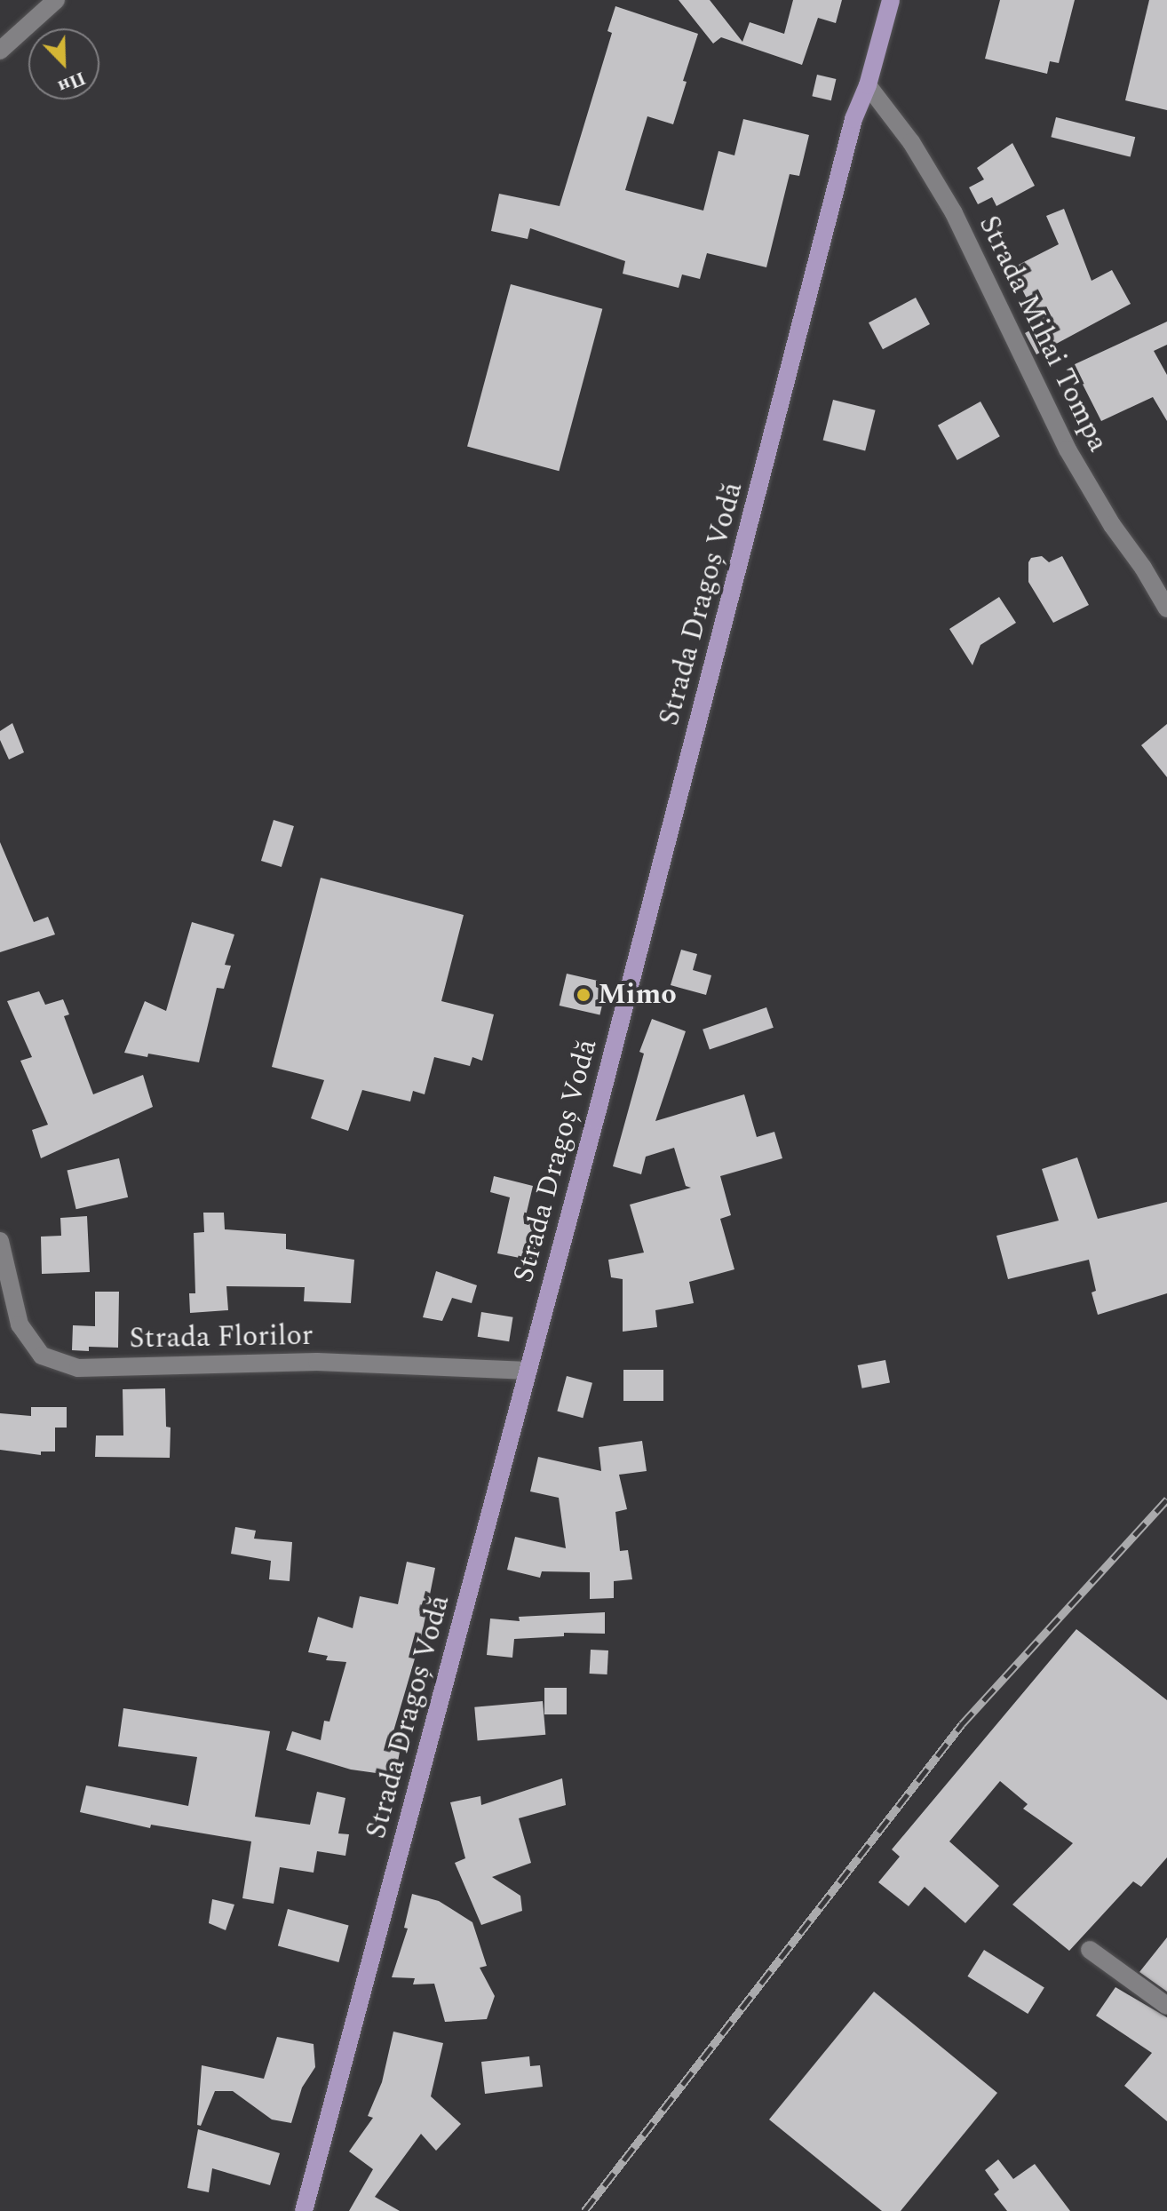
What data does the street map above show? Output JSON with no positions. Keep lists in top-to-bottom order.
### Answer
{
  "streets": {
    "main road": ["Strada Dragoș Vodă"],
    "street": ["Strada Mihai Tompa", "Strada Florilor"]
  },
  "crossings": [
    ["Strada Mihai Tompa", "Strada Dragoș Vodă"],
    ["Strada Dragoș Vodă", "Strada Florilor"]
  ],
  "places": ["Mimo"],
  "north": "bottom right"
}
